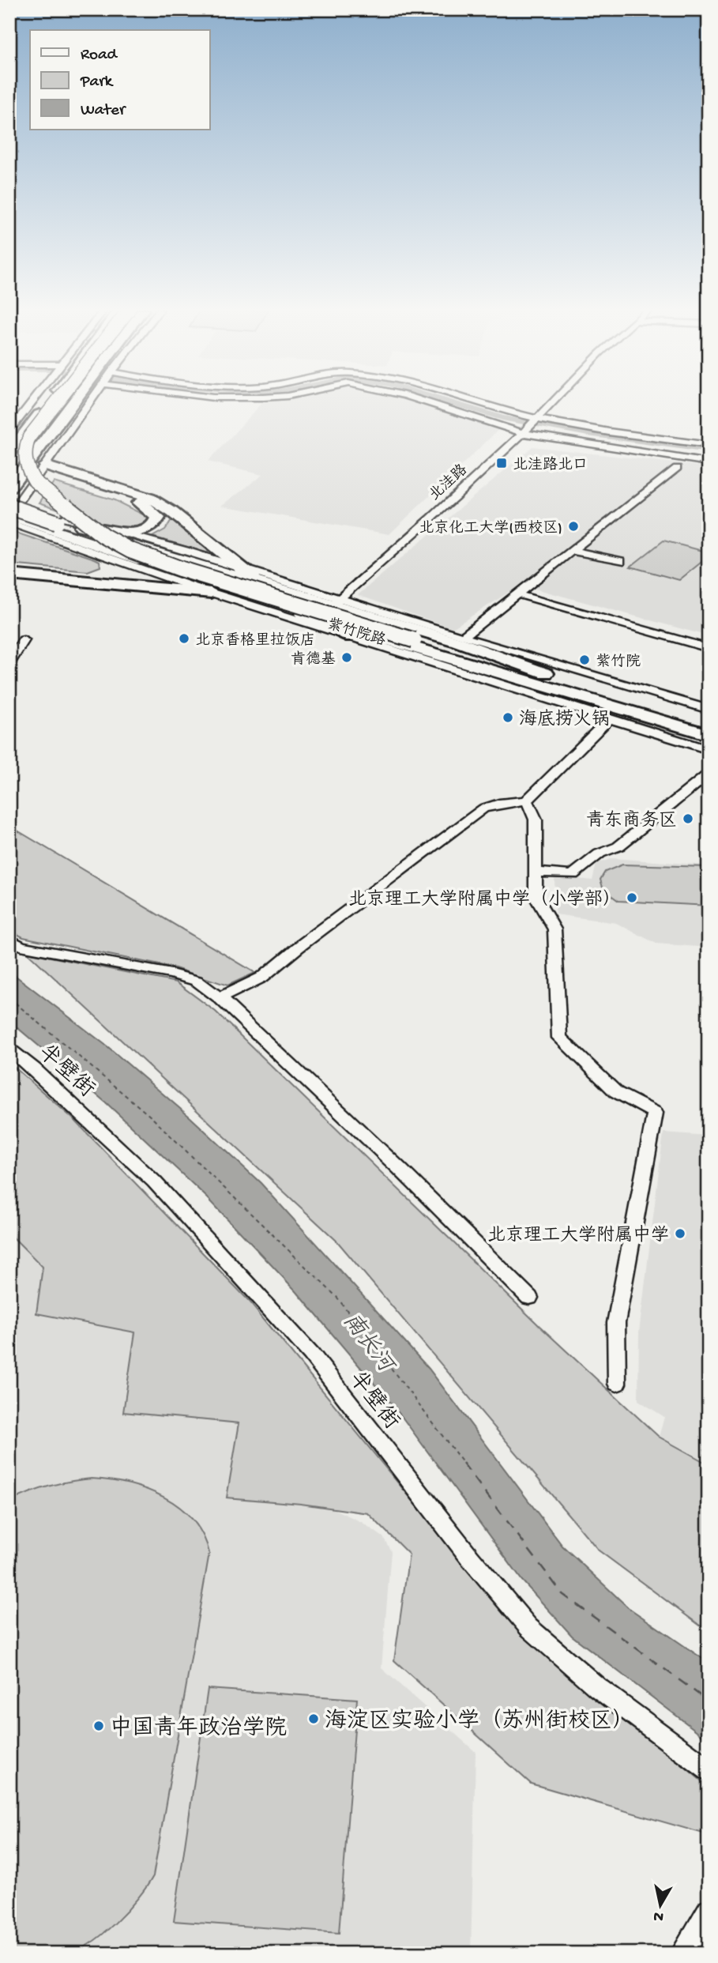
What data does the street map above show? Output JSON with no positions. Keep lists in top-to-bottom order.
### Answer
{
  "streets": {
    "highway": ["紫竹院路"],
    "street": ["北洼路", "半壁街"]
  },
  "crossings": [
    ["北洼路", "紫竹院路"]
  ],
  "water": ["南长河"],
  "places": {
    "transit": ["北洼路北口"],
    "other": [
      "北京化工大学(西校区)",
      "北京香格里拉饭店",
      "肯德基",
      "紫竹院",
      "海底捞火锅",
      "青东商务区",
      "北京理工大学附属中学（小学部）",
      "北京理工大学附属中学",
      "海淀区实验小学（苏州街校区）",
      "中国青年政治学院"
    ]
  },
  "legend": ["Road", "Park", "Water"],
  "north": "bottom"
}
